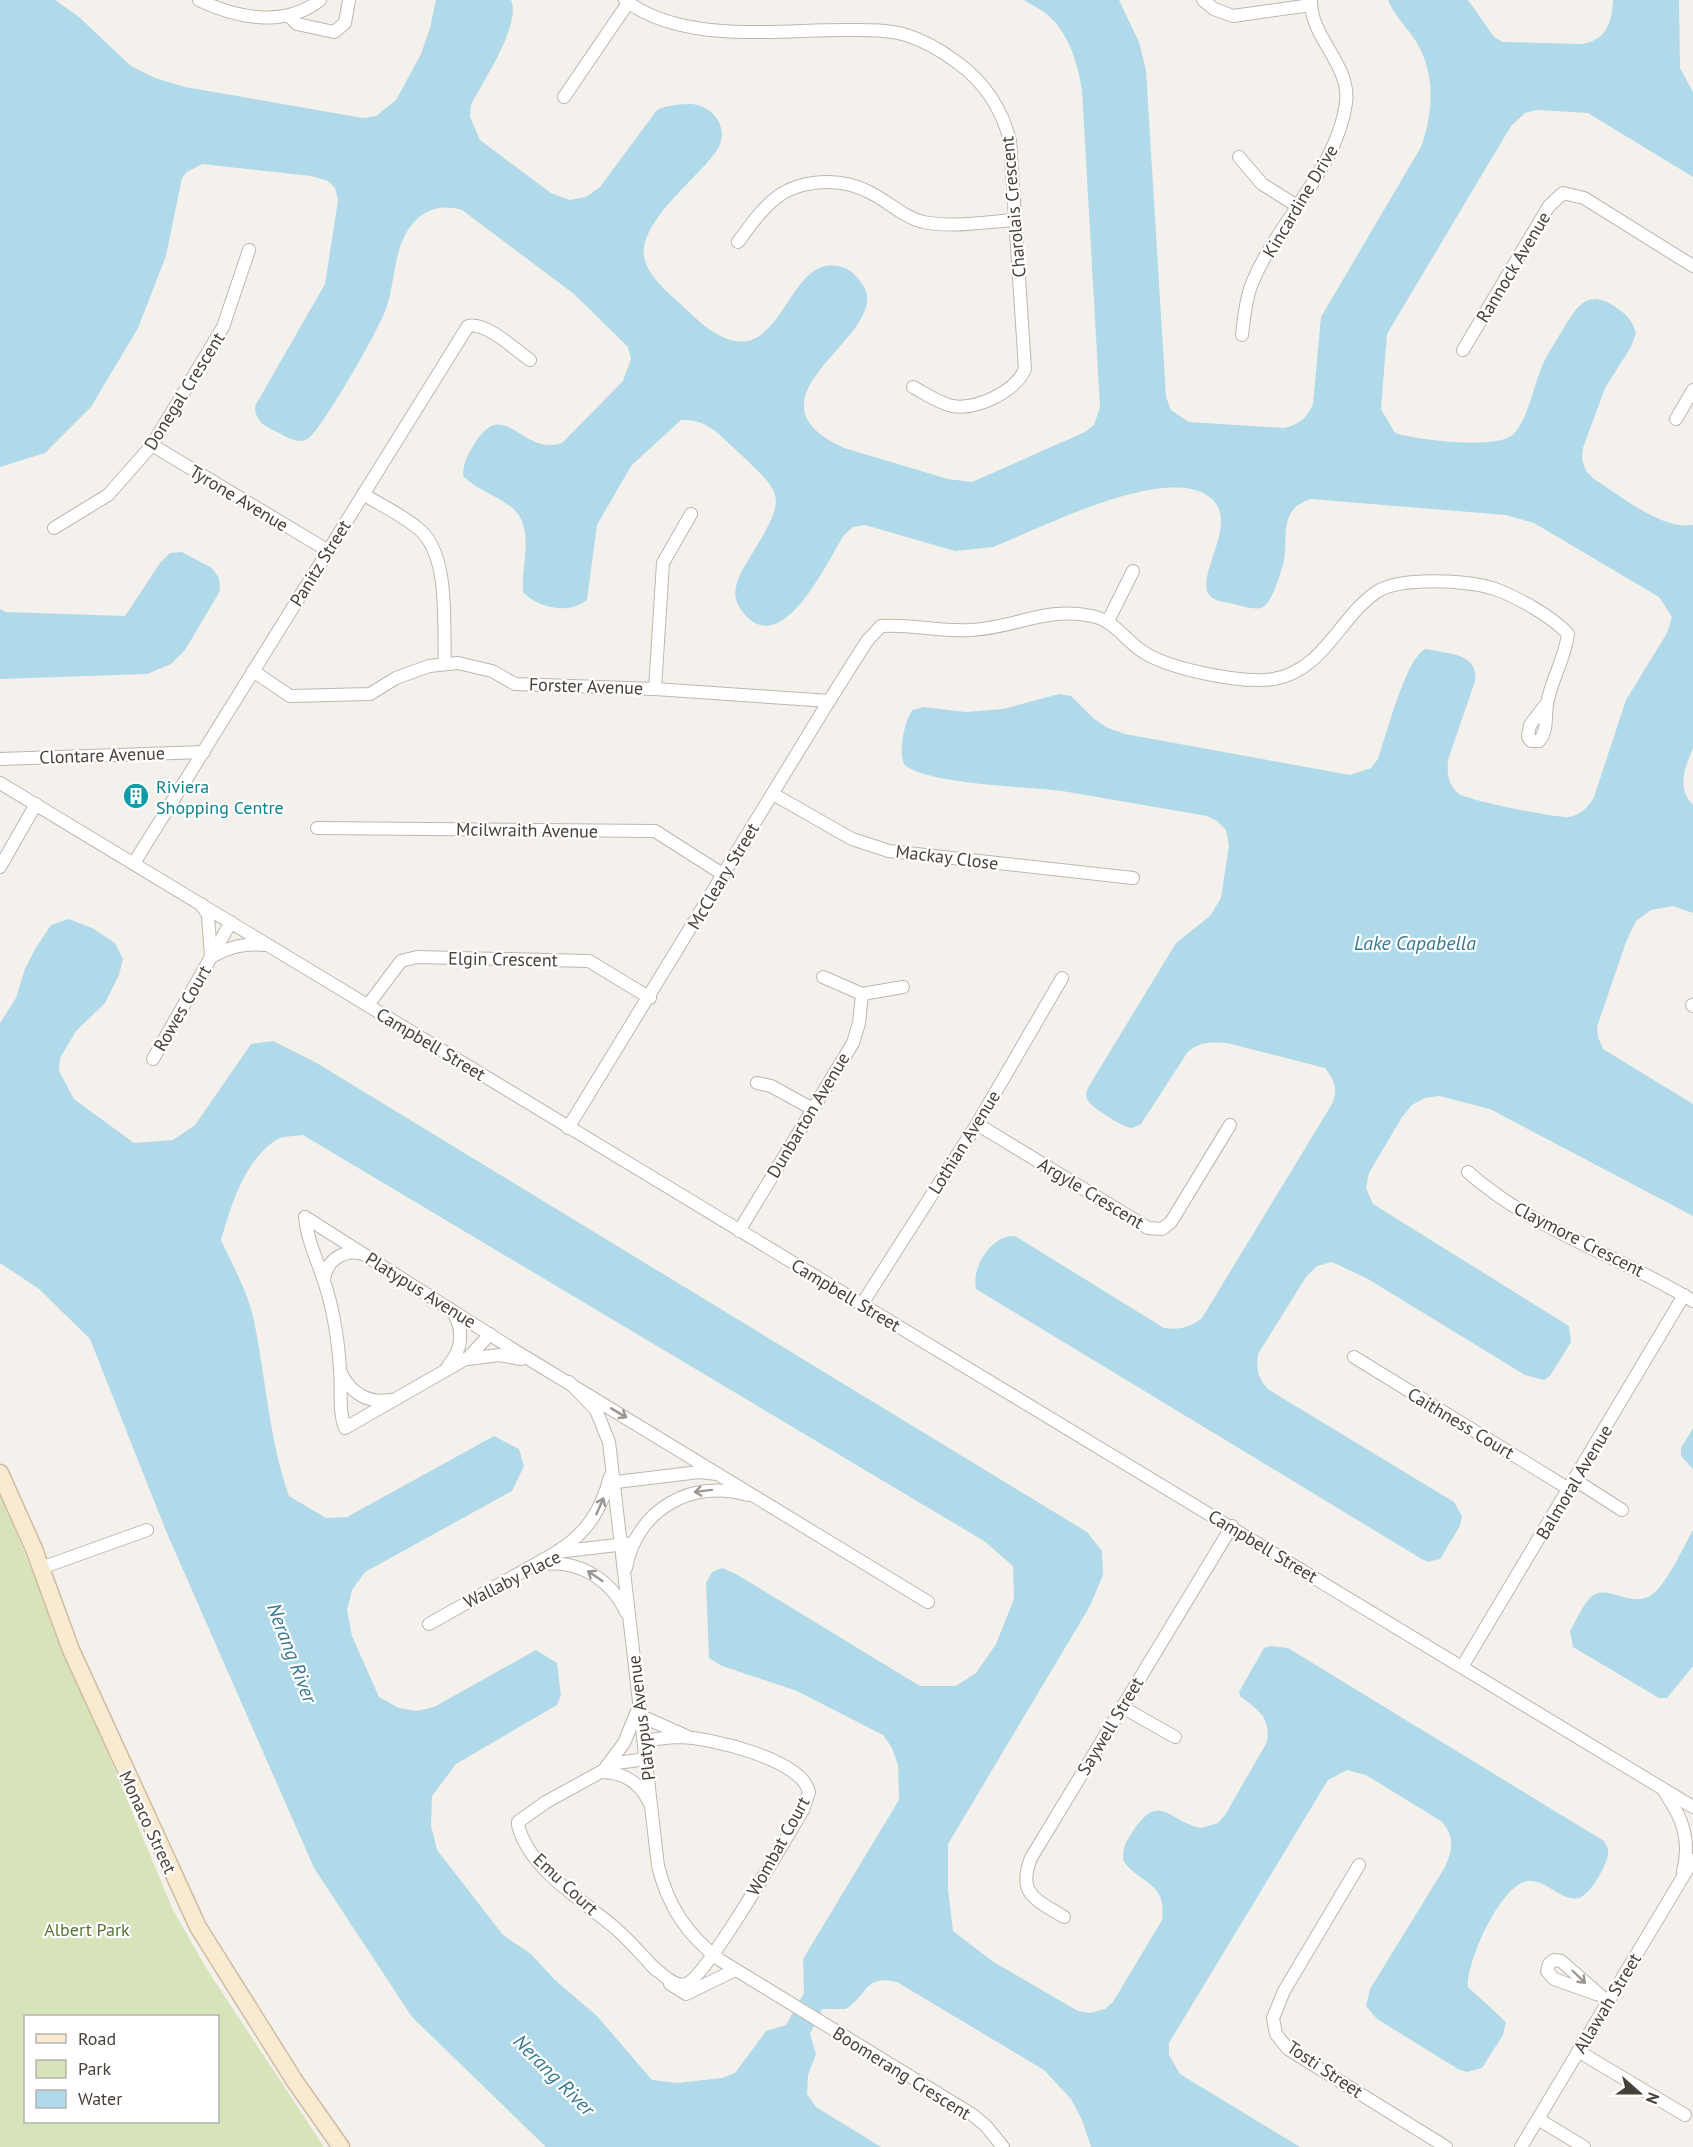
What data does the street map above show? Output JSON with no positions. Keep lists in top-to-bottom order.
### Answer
{
  "streets": {
    "street": [
      "Kincardine Drive",
      "Charolais Crescent",
      "Rannock Avenue",
      "Donegal Crescent",
      "Tyrone Avenue",
      "Panitz Street",
      "Forster Avenue",
      "Clontare Avenue",
      "Mcilwraith Avenue",
      "Mackay Close",
      "McCleary Street",
      "Elgin Crescent",
      "Rowes Court",
      "Campbell Street",
      "Dunbarton Avenue",
      "Lothian Avenue",
      "Argyle Crescent",
      "Claymore Crescent",
      "Platypus Avenue",
      "Caithness Court",
      "Balmoral Avenue",
      "Wallaby Place",
      "Saywell Street",
      "Monaco Street",
      "Wombat Court",
      "Emu Court",
      "Allawah Street",
      "Tosti Street",
      "Boomerang Crescent"
    ]
  },
  "crossings": [
    ["Donegal Crescent", "Tyrone Avenue"],
    ["Tyrone Avenue", "Panitz Street"],
    ["Panitz Street", "Forster Avenue"],
    ["Panitz Street", "Clontare Avenue"],
    ["Panitz Street", "Campbell Street"],
    ["Forster Avenue", "McCleary Street"],
    ["Mcilwraith Avenue", "McCleary Street"],
    ["Mackay Close", "McCleary Street"],
    ["McCleary Street", "Elgin Crescent"],
    ["McCleary Street", "Campbell Street"],
    ["Elgin Crescent", "Campbell Street"],
    ["Rowes Court", "Campbell Street"],
    ["Campbell Street", "Dunbarton Avenue"],
    ["Campbell Street", "Lothian Avenue"],
    ["Campbell Street", "Balmoral Avenue"],
    ["Campbell Street", "Saywell Street"],
    ["Lothian Avenue", "Argyle Crescent"],
    ["Claymore Crescent", "Balmoral Avenue"],
    ["Platypus Avenue", "Wallaby Place"],
    ["Platypus Avenue", "Wombat Court"],
    ["Platypus Avenue", "Emu Court"],
    ["Platypus Avenue", "Boomerang Crescent"],
    ["Caithness Court", "Balmoral Avenue"],
    ["Wombat Court", "Emu Court"]
  ],
  "water": ["Lake Capabella", "Nerang River"],
  "parks": ["Albert Park"],
  "places": {
    "building": ["Riviera Shopping Centre"]
  },
  "legend": ["Road", "Park", "Water"],
  "north": "right"
}
